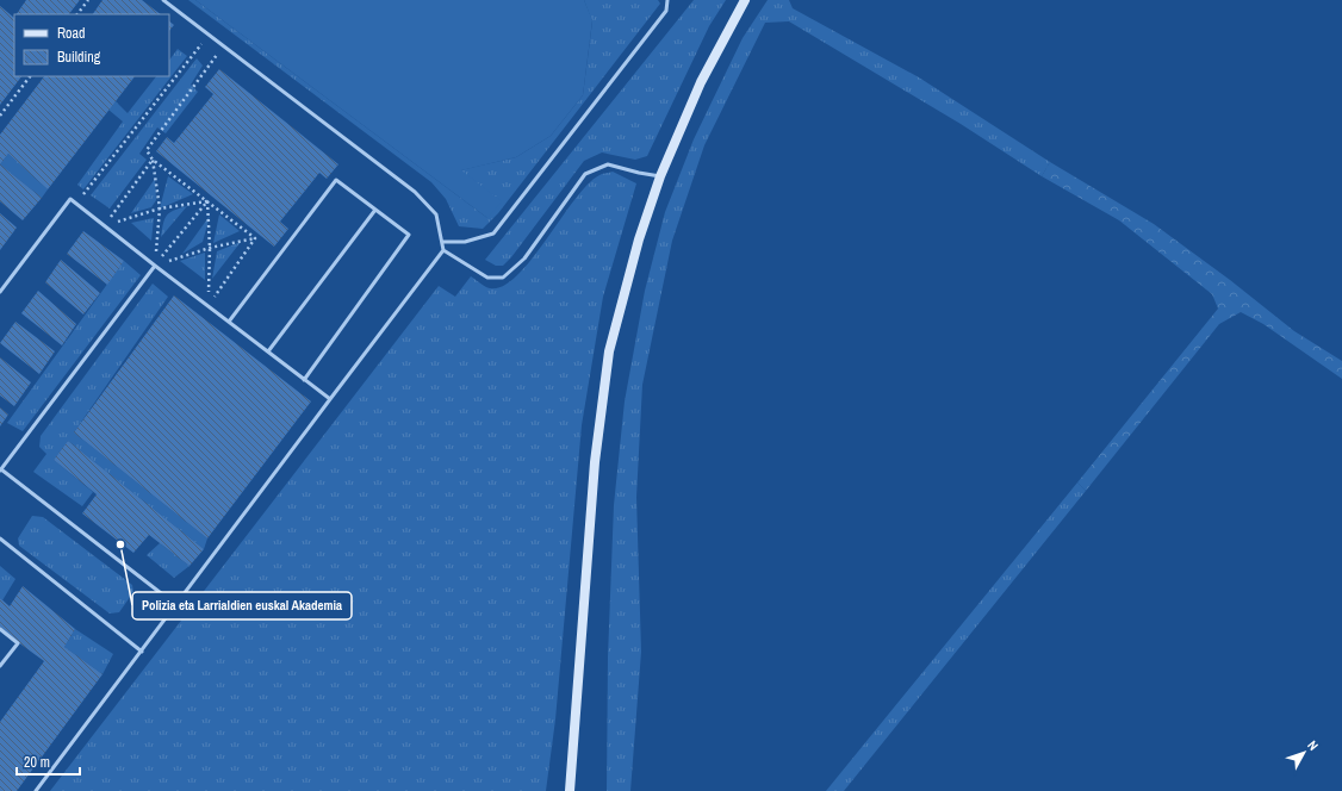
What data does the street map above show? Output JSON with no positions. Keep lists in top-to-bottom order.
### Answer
{
  "places": ["Polizia eta Larrialdien euskal Akademia"],
  "legend": ["Road", "Building"],
  "scale_bar": "20 m",
  "north": "top right"
}
